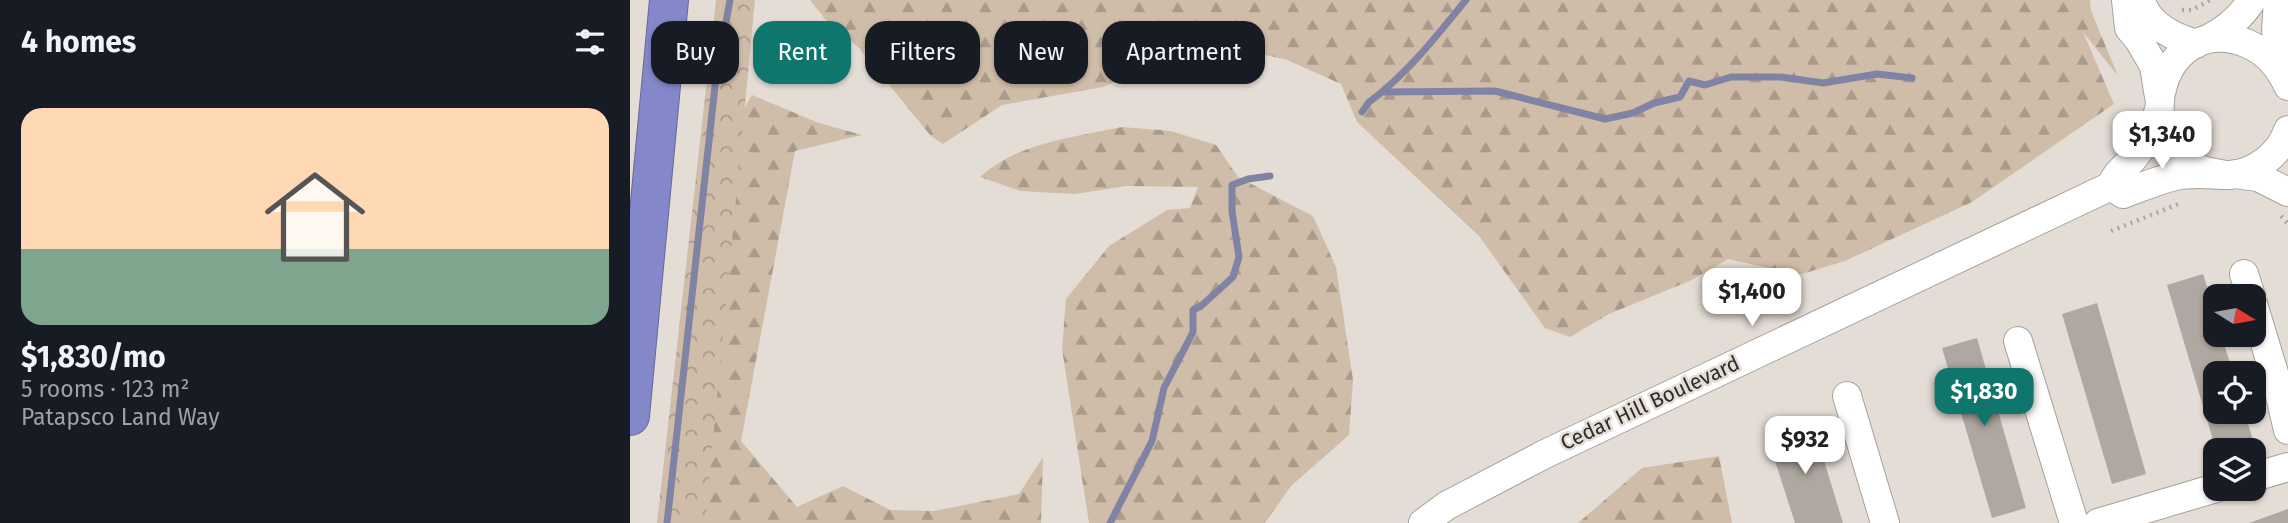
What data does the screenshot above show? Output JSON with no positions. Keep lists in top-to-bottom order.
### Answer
{
  "streets": {
    "street": ["Cedar Hill Boulevard"]
  },
  "north": "right",
  "page": {
    "heading": "4 homes",
    "chip": [
      "Buy",
      "Rent",
      "Filters",
      "New",
      "Apartment"
    ],
    "list": [
      {
        "name": "$1,830/mo",
        "note": "5 rooms · 123 m² · Patapsco Land Way"
      }
    ],
    "price": [
      "$1,340",
      "$1,400",
      "$1,830",
      "$932"
    ]
  }
}
